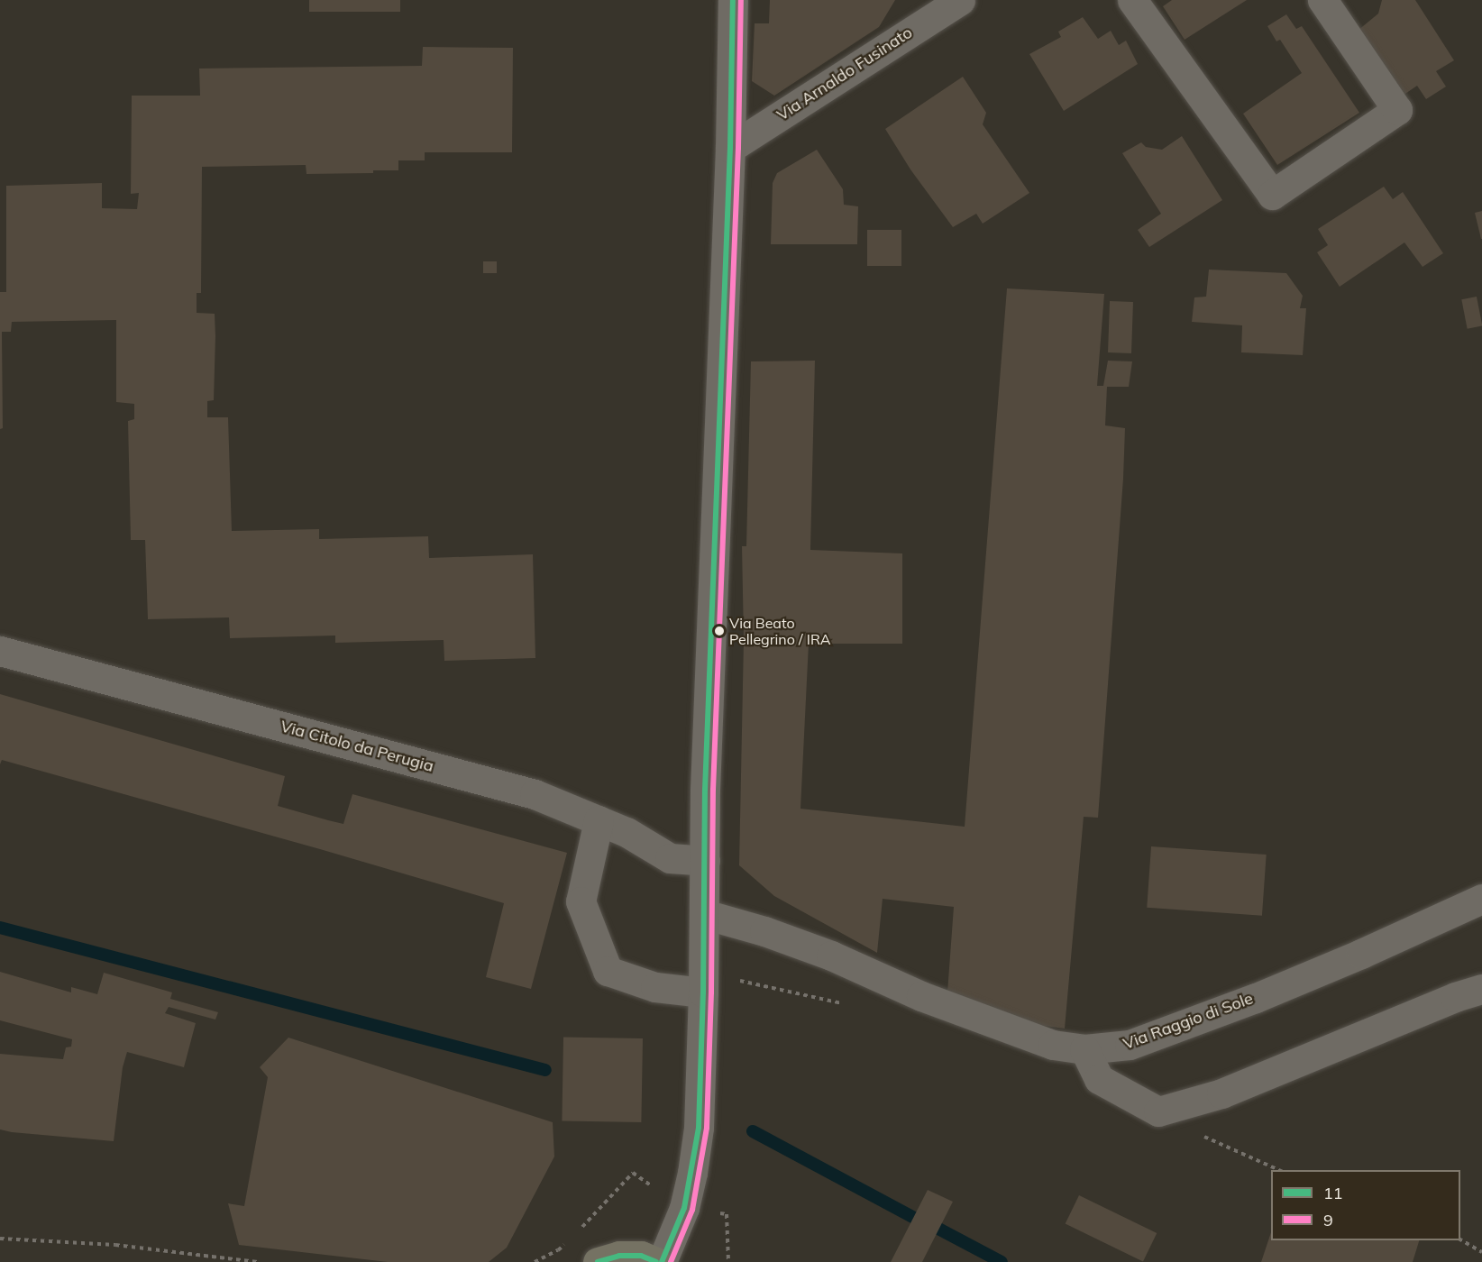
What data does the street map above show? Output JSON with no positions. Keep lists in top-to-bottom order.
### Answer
{
  "streets": {
    "street": ["Via Arnaldo Fusinato", "Via Citolo da Perugia", "Via Raggio di Sole"]
  },
  "places": ["Via Beato Pellegrino / IRA"],
  "lines": ["transit line 11", "transit line 9"],
  "legend": ["11", "9"]
}
